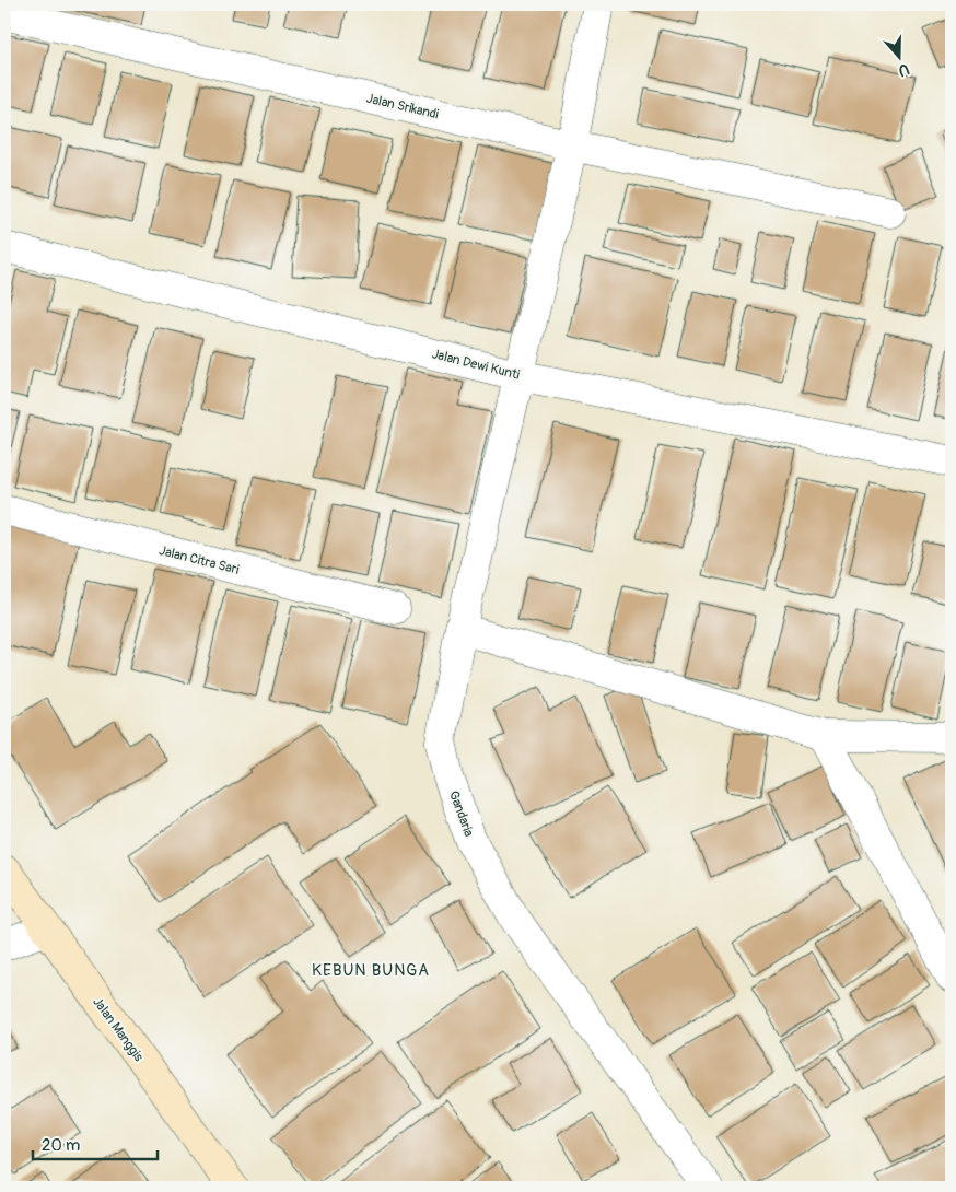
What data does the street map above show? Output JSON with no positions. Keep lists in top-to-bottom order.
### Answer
{
  "streets": {
    "street": [
      "Jalan Srikandi",
      "Jalan Dewi Kunti",
      "Jalan Citra Sari",
      "Gandaria",
      "Jalan Manggis"
    ]
  },
  "crossings": [
    ["Jalan Dewi Kunti", "Gandaria"]
  ],
  "districts": ["KEBUN BUNGA"],
  "scale_bar": "20 m",
  "north": "bottom"
}
